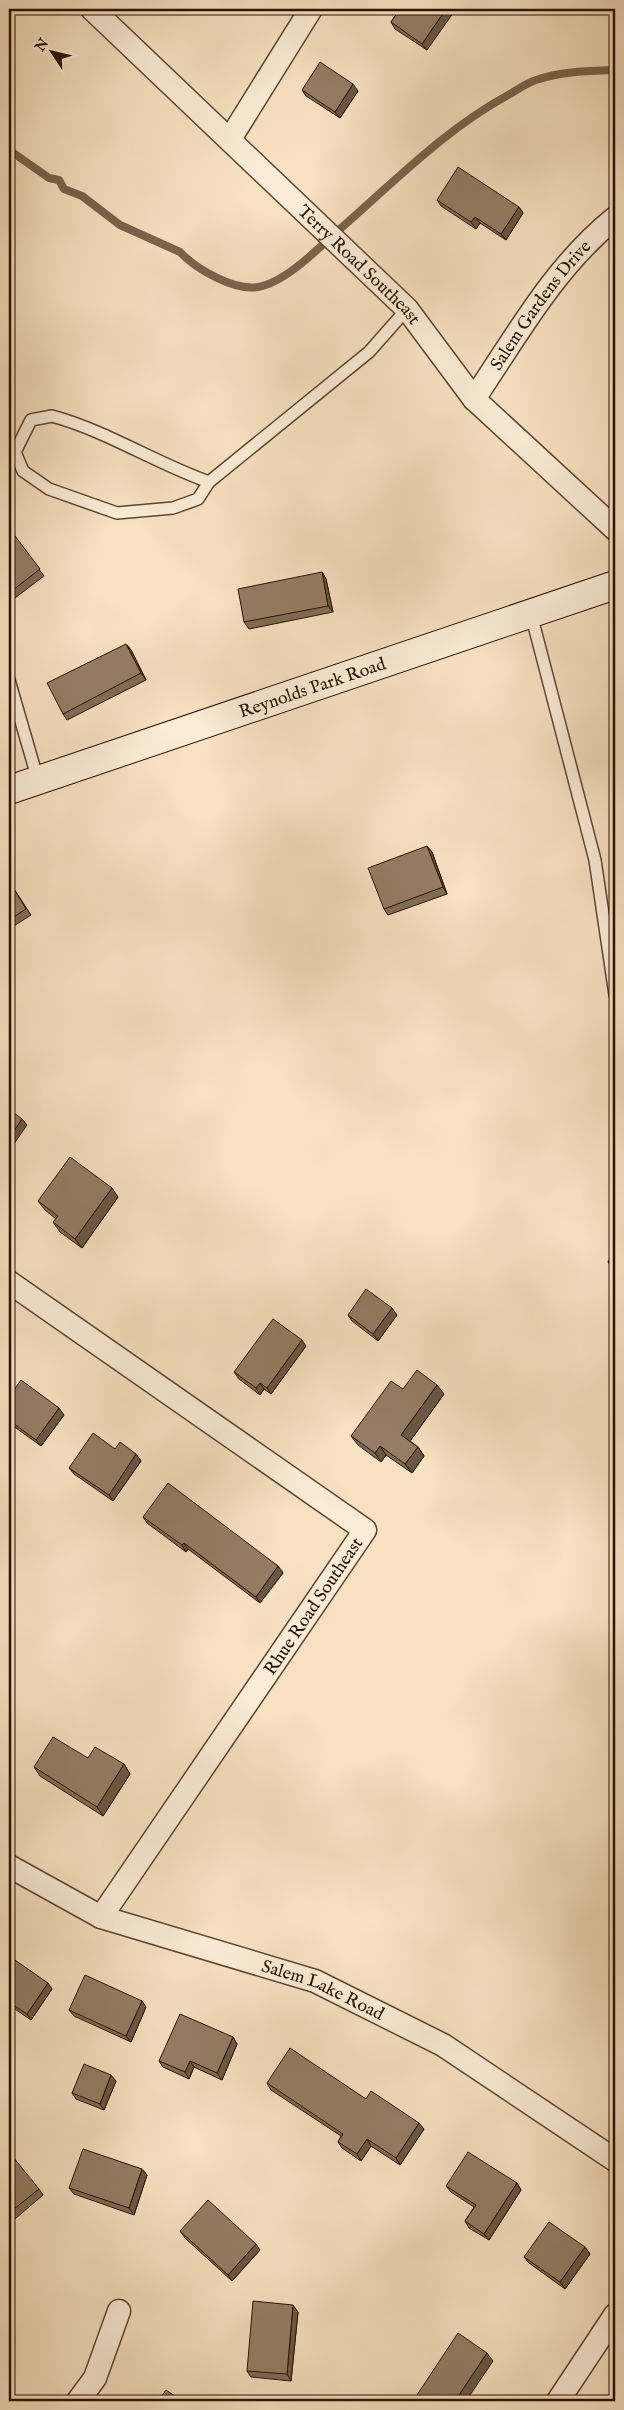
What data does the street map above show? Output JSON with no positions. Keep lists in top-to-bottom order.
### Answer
{
  "streets": {
    "main road": ["Reynolds Park Road"],
    "street": [
      "Terry Road Southeast",
      "Salem Gardens Drive",
      "Rhue Road Southeast",
      "Salem Lake Road"
    ]
  },
  "crossings": [
    ["Terry Road Southeast", "Salem Gardens Drive"],
    ["Rhue Road Southeast", "Salem Lake Road"]
  ],
  "north": "top left"
}
